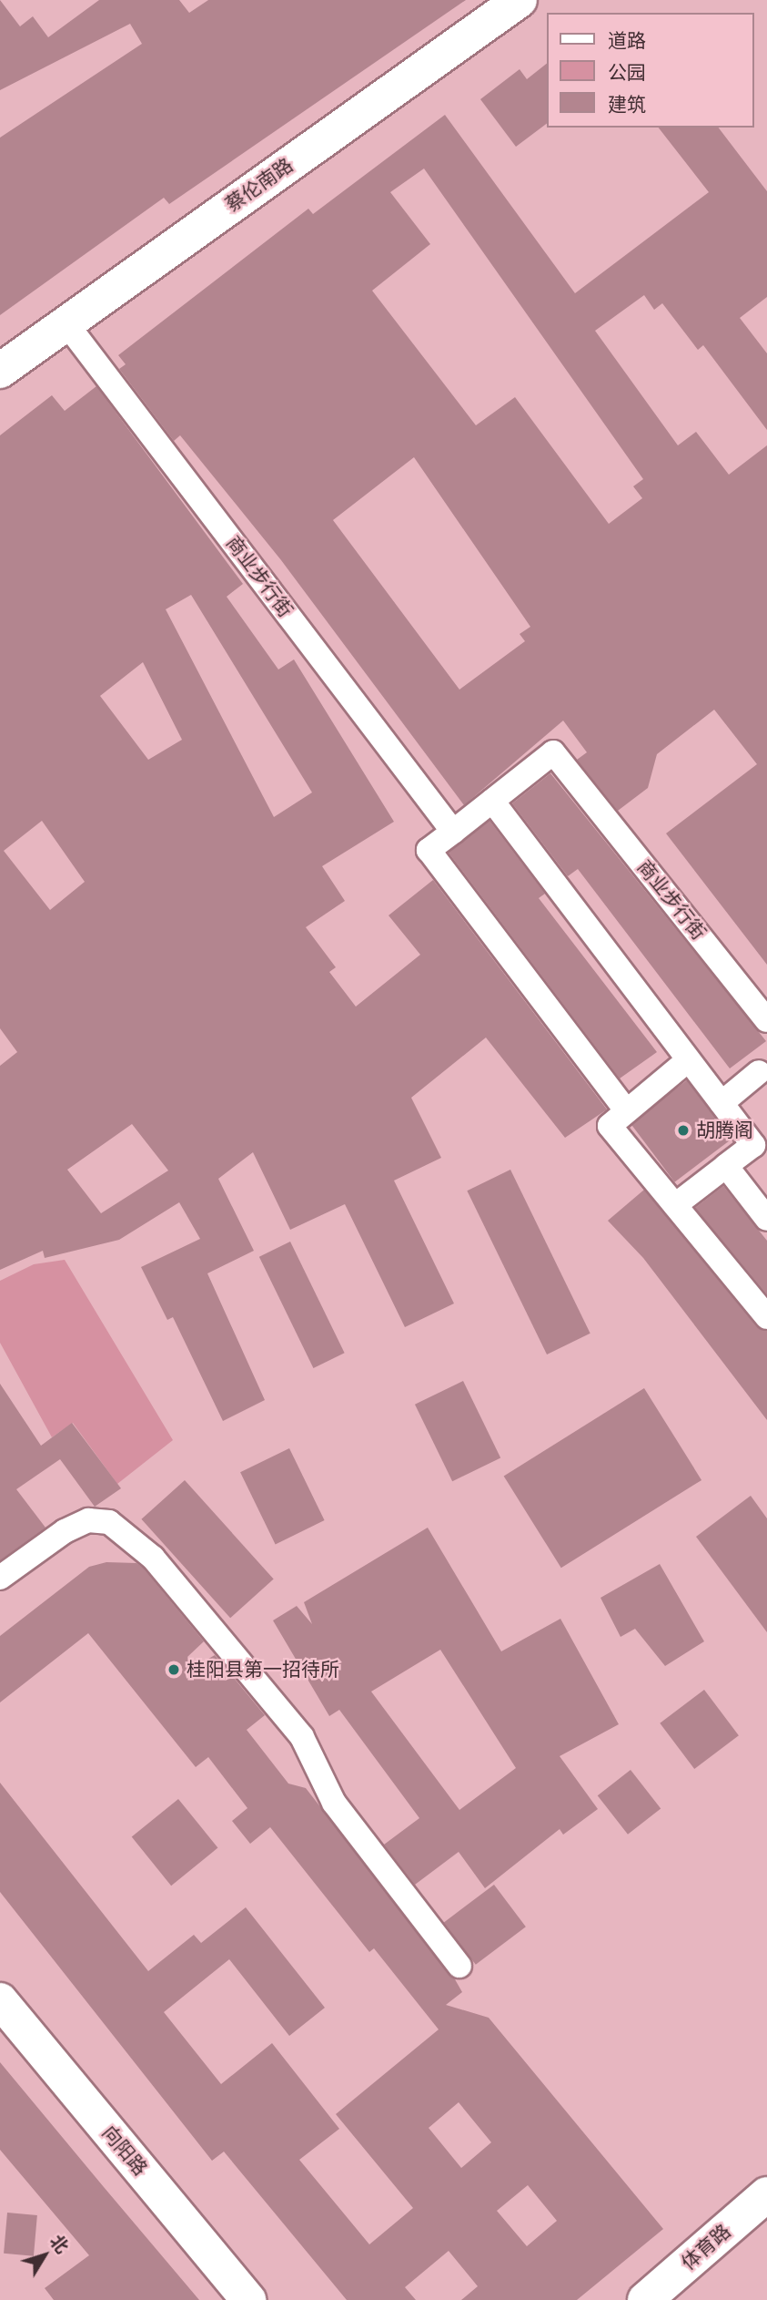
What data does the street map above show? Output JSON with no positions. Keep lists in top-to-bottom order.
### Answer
{
  "streets": {
    "main road": ["蔡伦南路", "向阳路", "体育路"],
    "street": ["商业步行街"]
  },
  "crossings": [
    ["蔡伦南路", "商业步行街"]
  ],
  "places": ["胡腾阁", "桂阳县第一招待所"],
  "legend": ["道路", "公园", "建筑"],
  "north": "top right"
}
